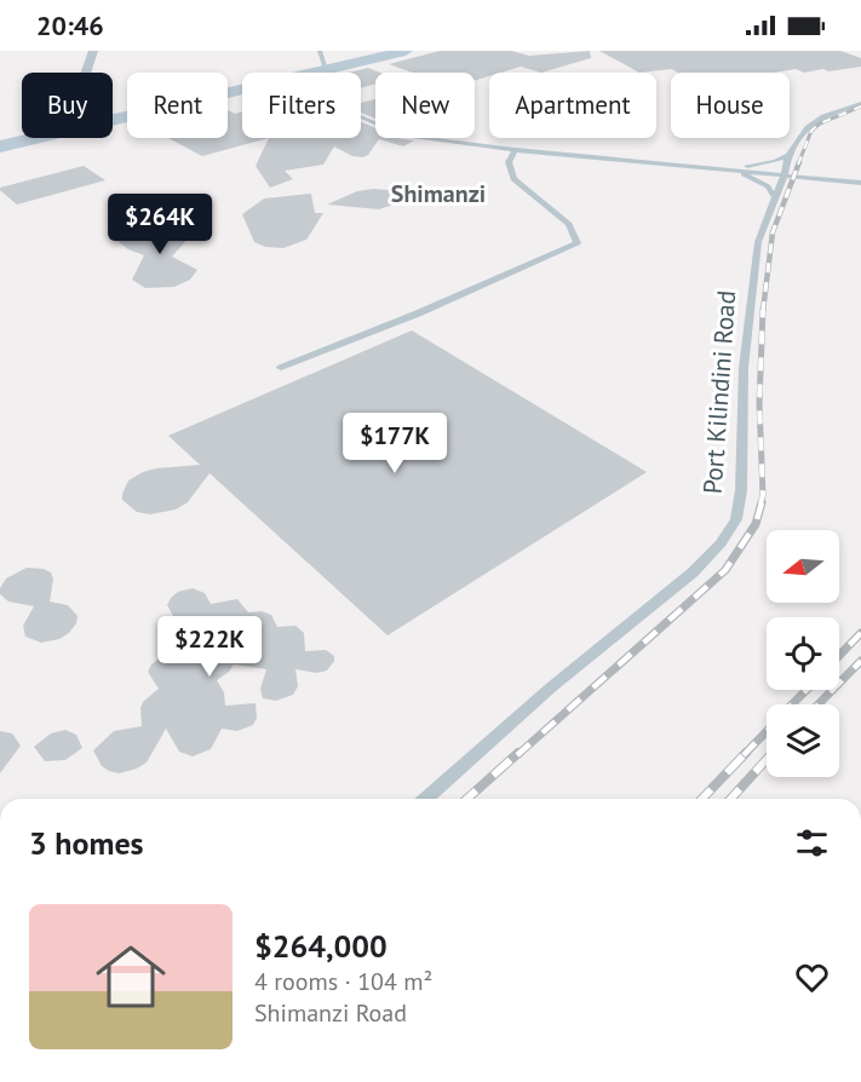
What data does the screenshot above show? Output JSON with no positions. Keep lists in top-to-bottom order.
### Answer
{
  "streets": {
    "lane": ["Port Kilindini Road"]
  },
  "districts": ["Shimanzi"],
  "north": "left",
  "page": {
    "status": "20:46",
    "chip": [
      "Buy",
      "Rent",
      "Filters",
      "New",
      "Apartment",
      "House"
    ],
    "price": ["$264K", "$177K", "$222K"],
    "heading": "3 homes",
    "list": [
      {
        "name": "$264,000",
        "note": "4 rooms · 104 m² · Shimanzi Road"
      }
    ]
  }
}
